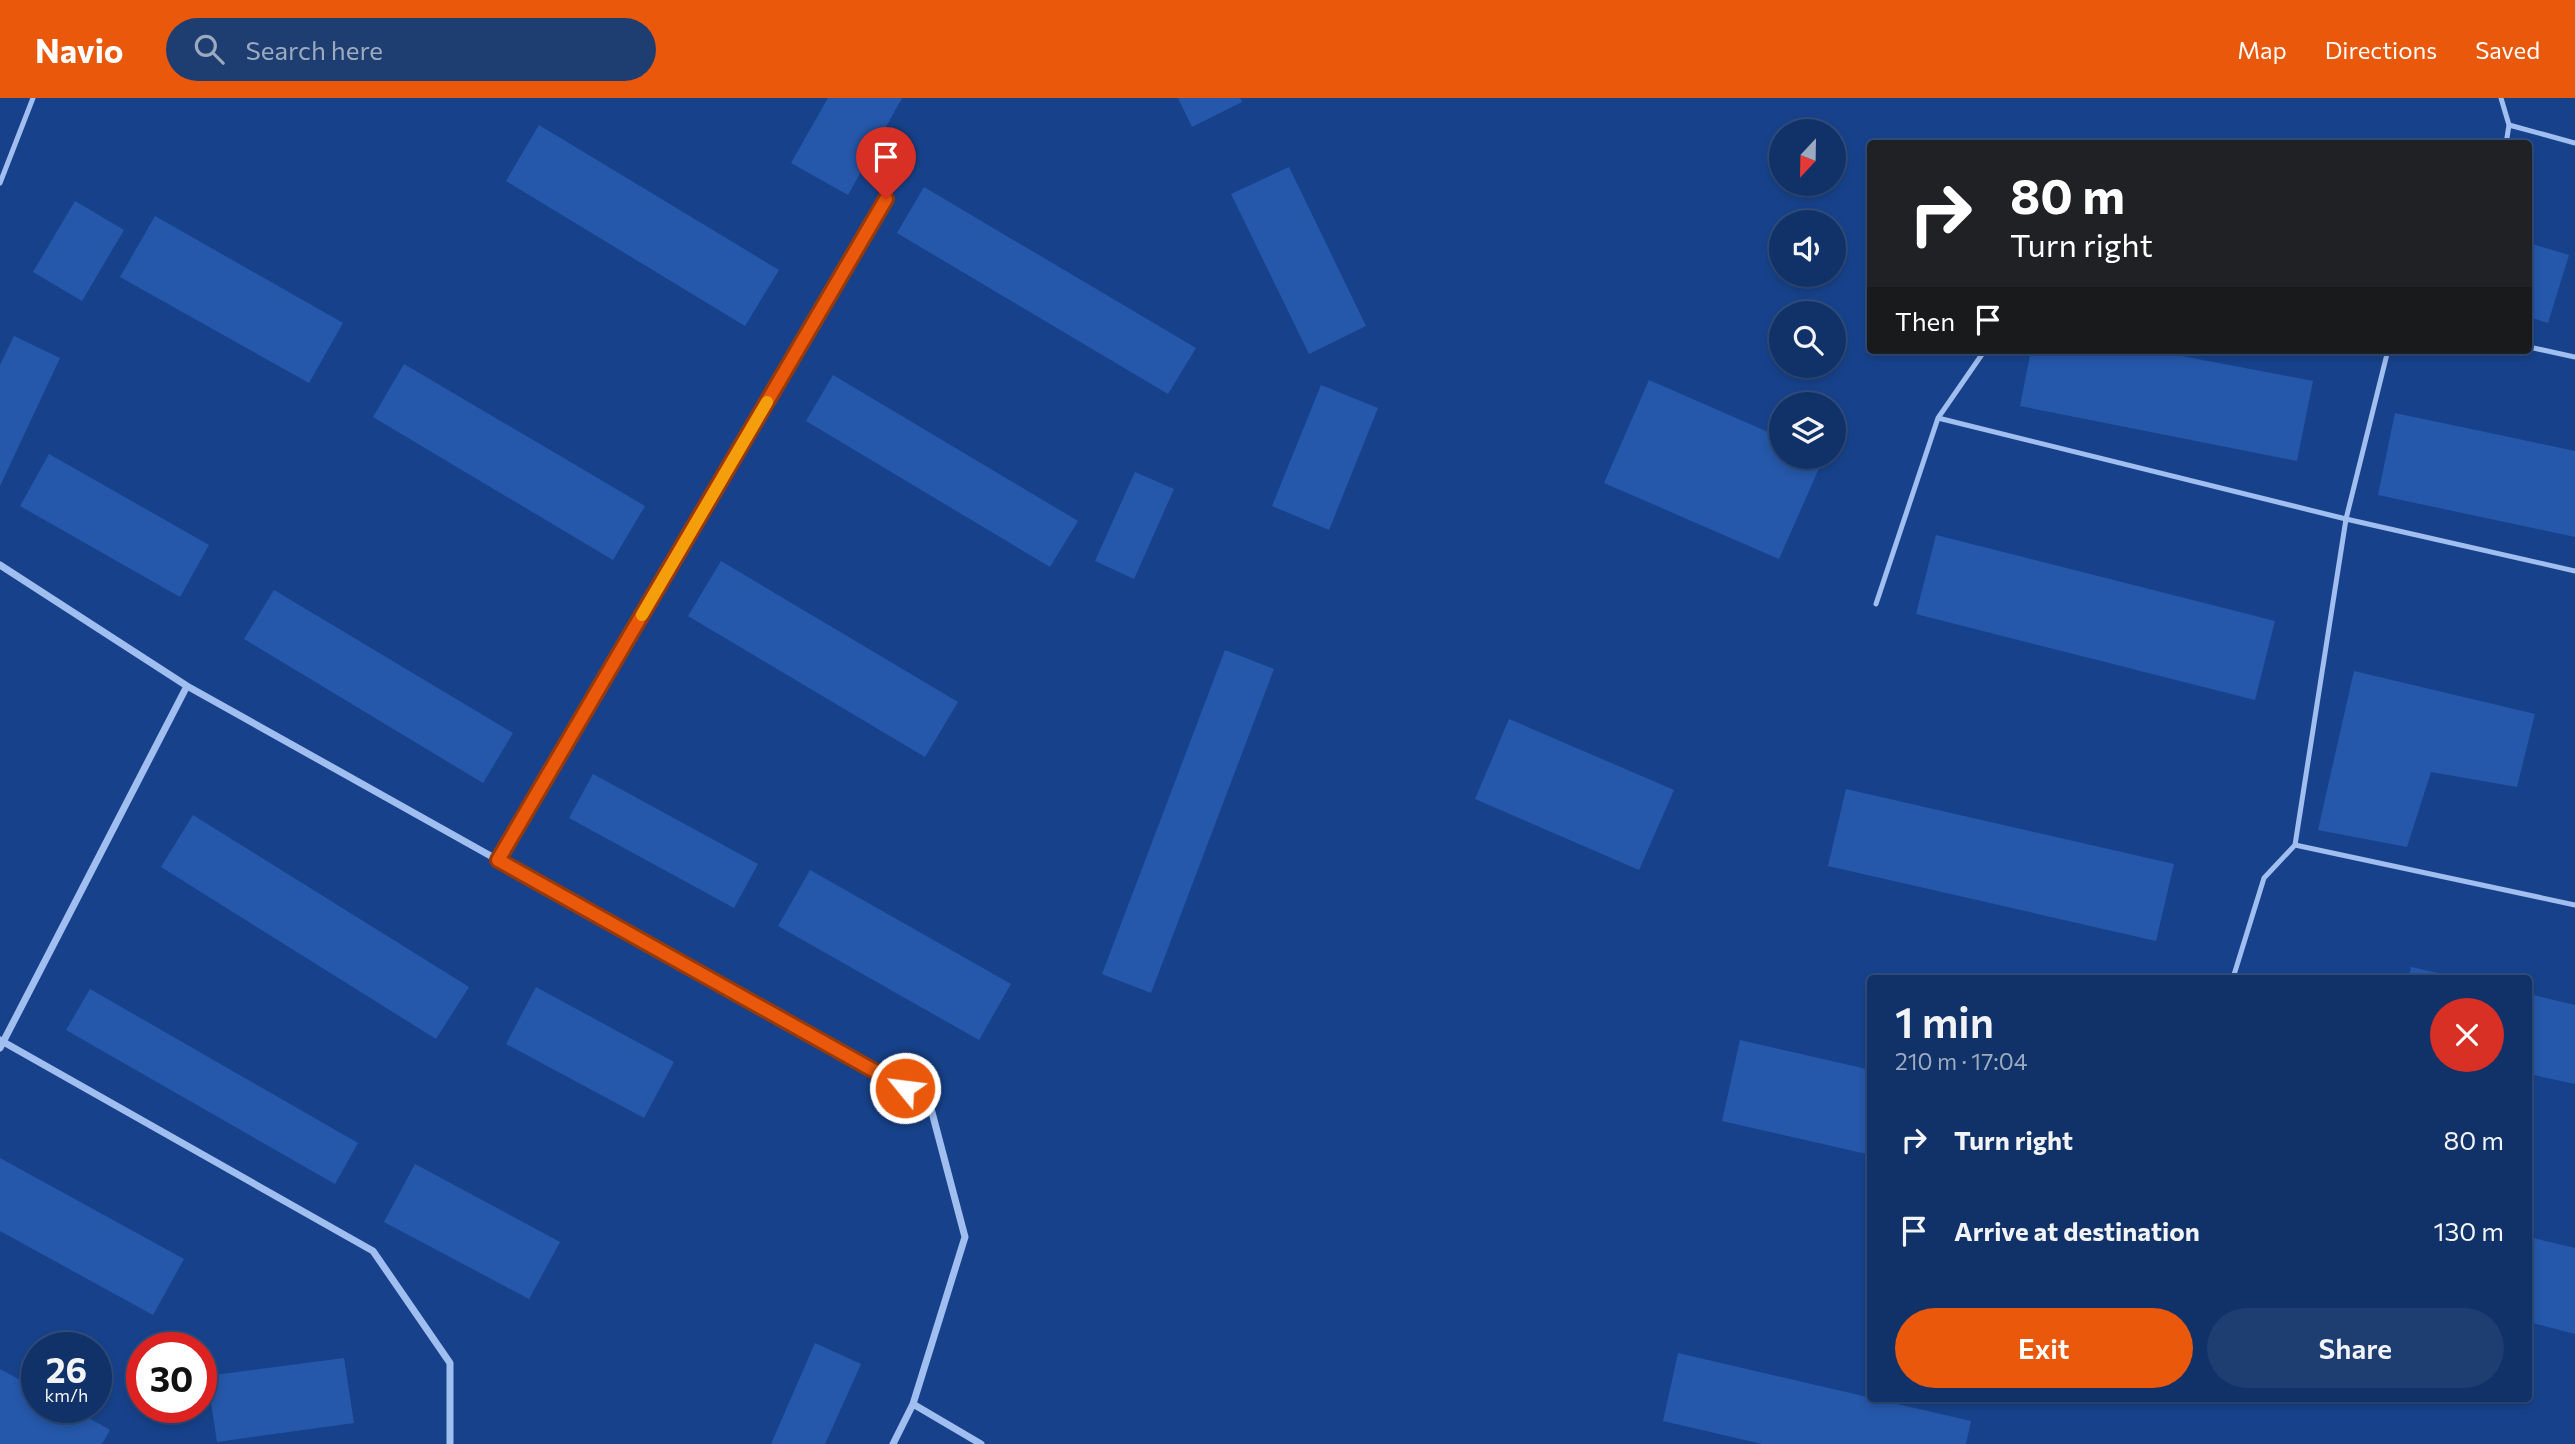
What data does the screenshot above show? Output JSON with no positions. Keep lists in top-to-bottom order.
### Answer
{
  "north": "bottom",
  "page": {
    "header": "Navio",
    "search": "Search here",
    "nav": ["Map", "Directions", "Saved"],
    "turn": ["80 m", "Turn right"],
    "then": "Then",
    "heading": ["1 min", "210 m · 17:04"],
    "list": [
      {
        "name": "Turn right",
        "value": "80 m"
      },
      {
        "name": "Arrive at destination",
        "value": "130 m"
      }
    ],
    "buttons": ["Exit", "Share"],
    "speed": "26 km/h",
    "limit": "30"
  }
}
